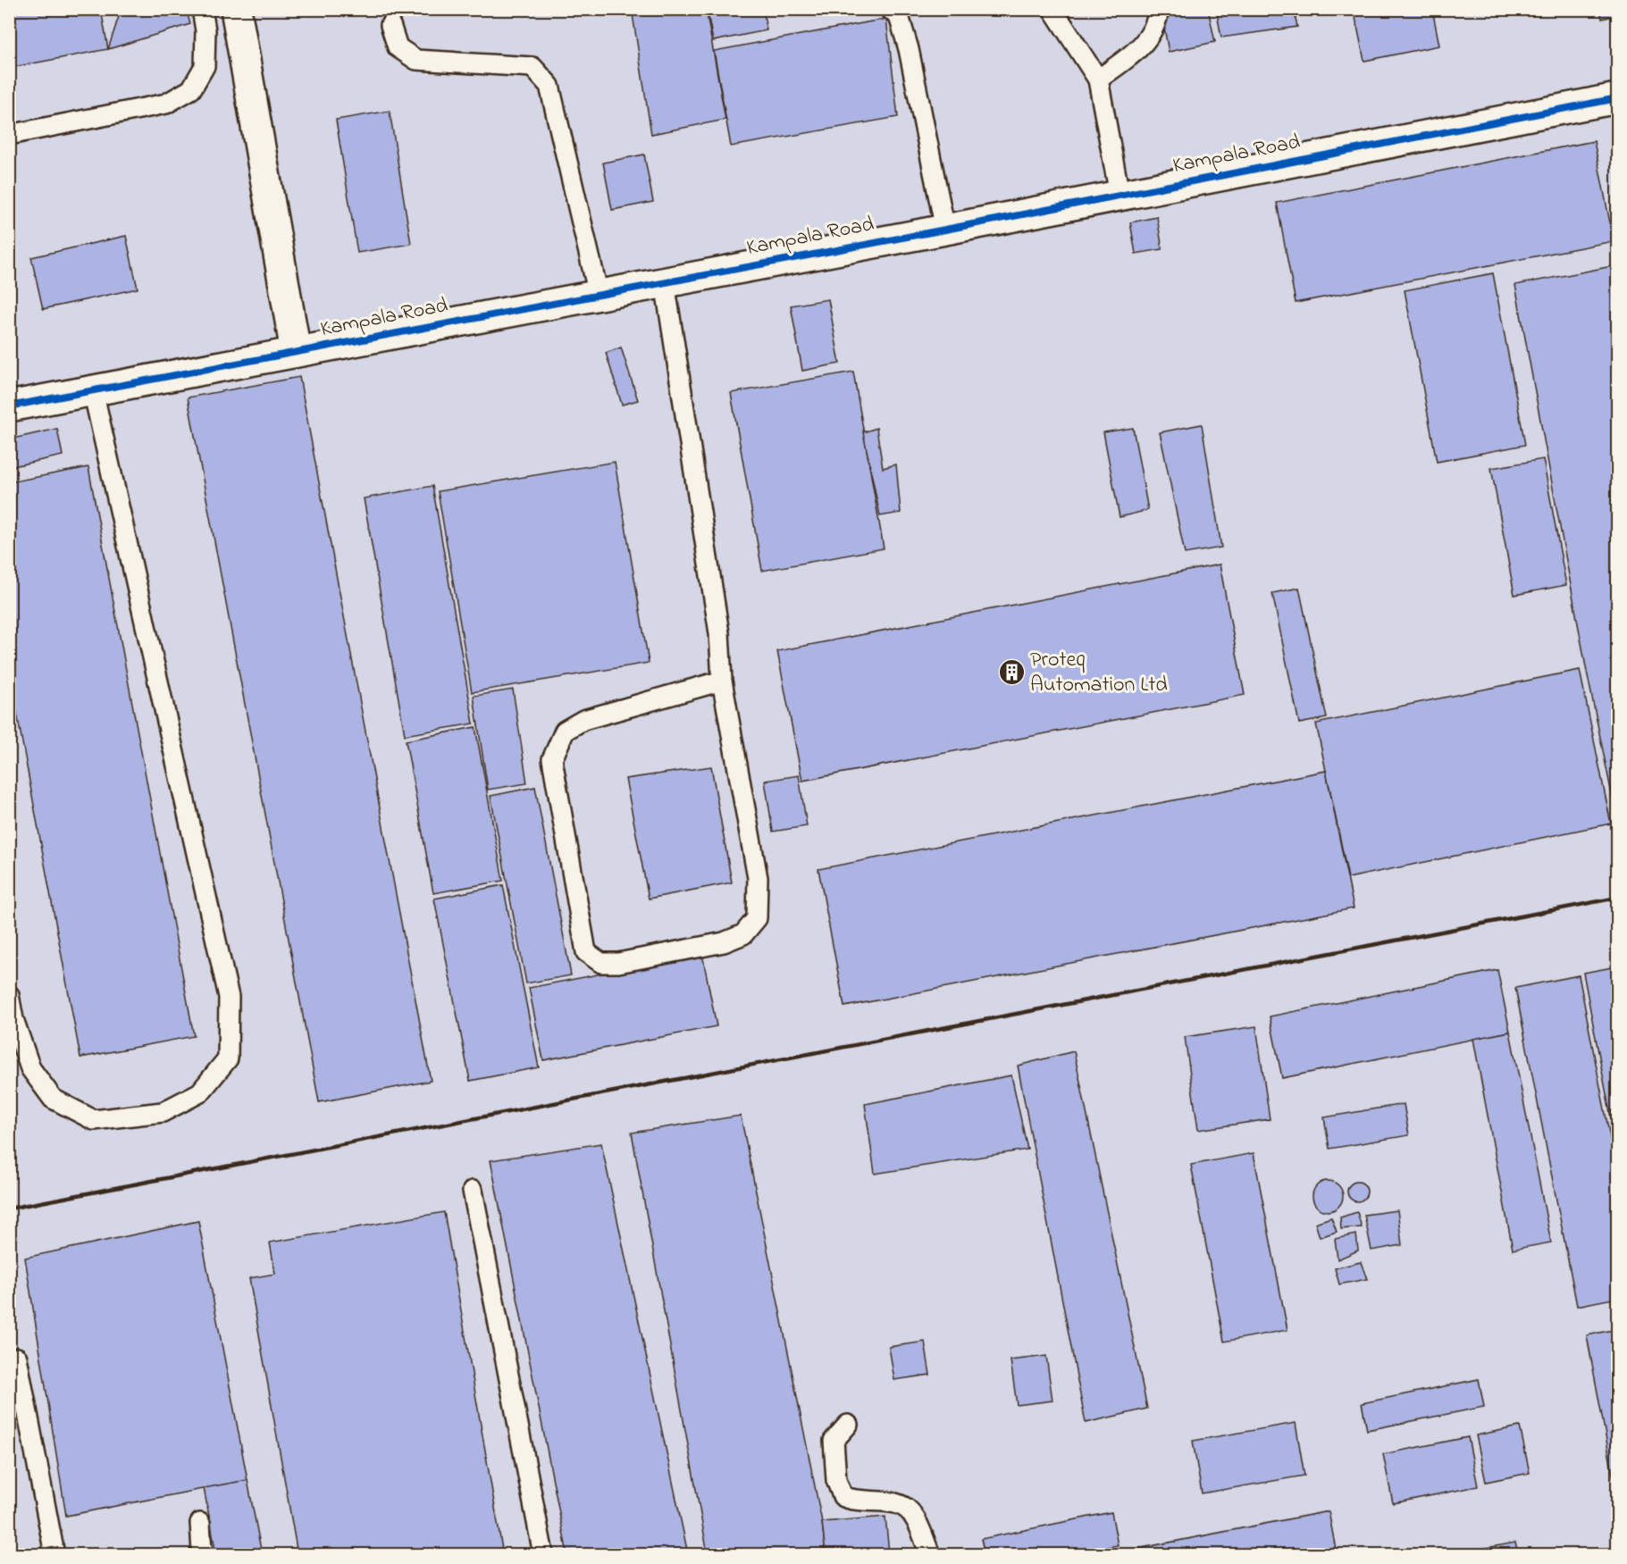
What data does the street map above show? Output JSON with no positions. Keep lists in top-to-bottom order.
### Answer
{
  "streets": {
    "street": ["Kampala Road"]
  },
  "places": {
    "building": ["Proteq Automation Ltd"]
  }
}
